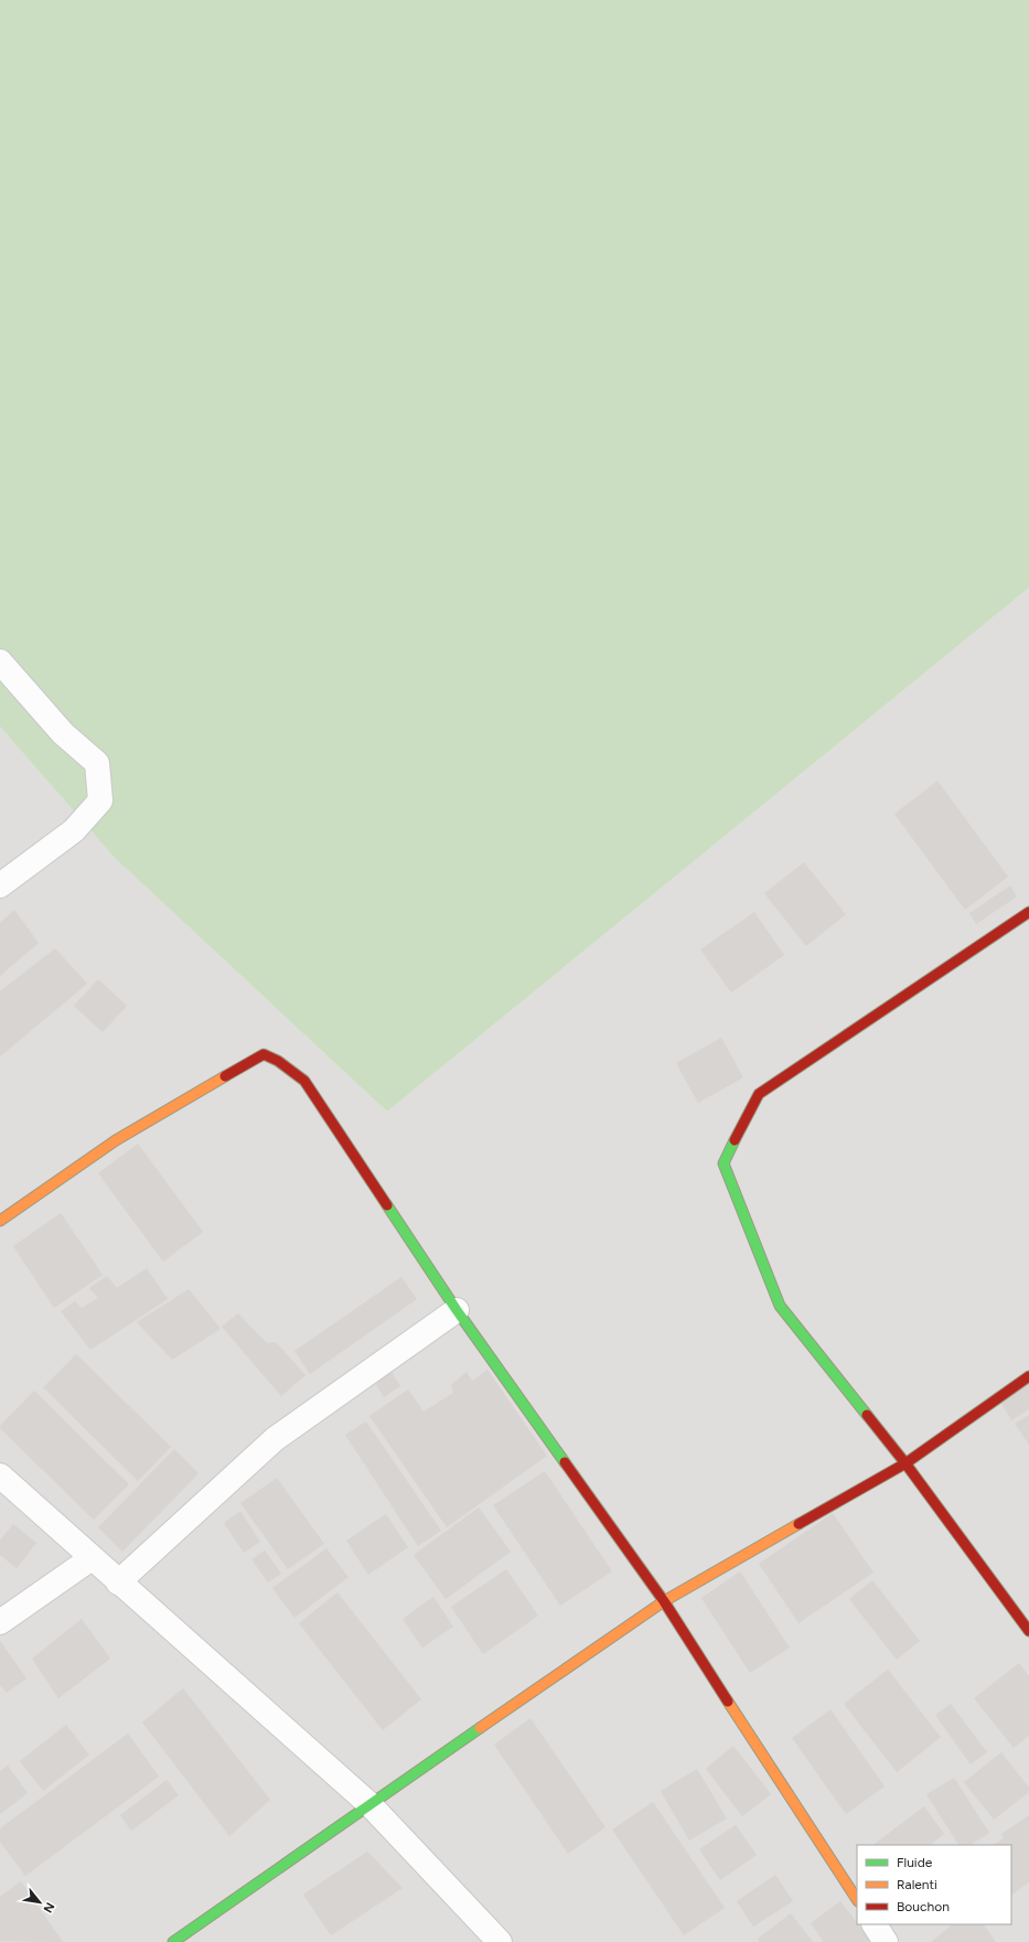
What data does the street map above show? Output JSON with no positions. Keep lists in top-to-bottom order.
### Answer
{
  "legend": ["Fluide", "Ralenti", "Bouchon"],
  "north": "bottom right"
}
